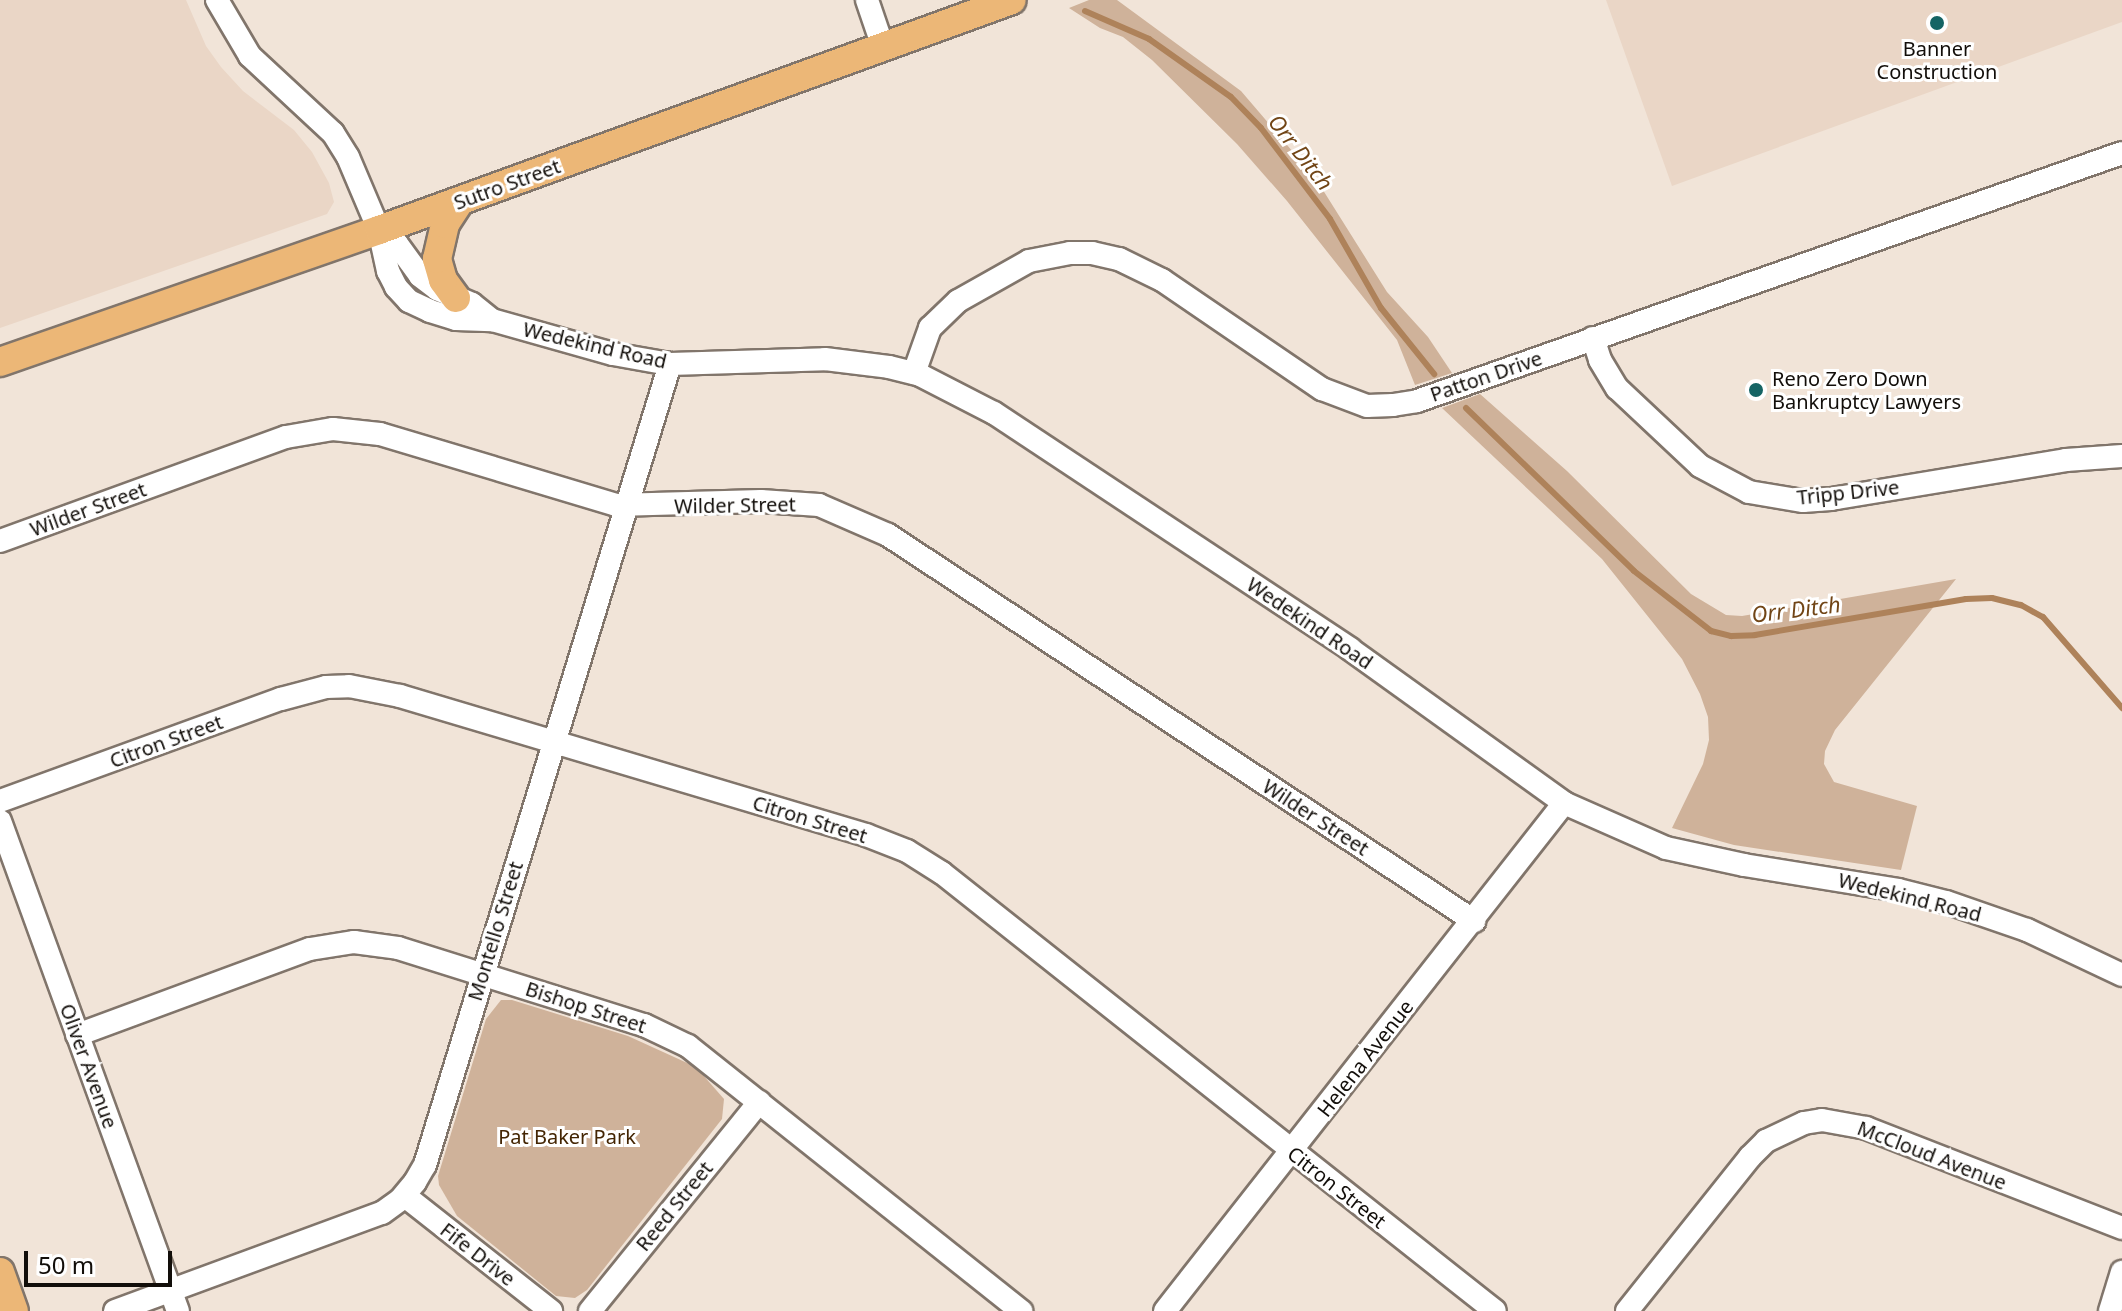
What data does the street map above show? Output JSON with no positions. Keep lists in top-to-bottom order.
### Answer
{
  "streets": {
    "main road": ["Sutro Street"],
    "street": [
      "Wedekind Road",
      "Patton Drive",
      "Tripp Drive",
      "Wilder Street",
      "Citron Street",
      "Montello Street",
      "Bishop Street",
      "Helena Avenue",
      "Oliver Avenue",
      "McCloud Avenue",
      "Reed Street",
      "Fife Drive"
    ]
  },
  "crossings": [
    ["Sutro Street", "Wedekind Road"],
    ["Wedekind Road", "Patton Drive"],
    ["Wedekind Road", "Montello Street"],
    ["Wedekind Road", "Helena Avenue"],
    ["Patton Drive", "Tripp Drive"],
    ["Wilder Street", "Montello Street"],
    ["Wilder Street", "Helena Avenue"],
    ["Citron Street", "Montello Street"],
    ["Citron Street", "Helena Avenue"],
    ["Montello Street", "Bishop Street"],
    ["Montello Street", "Oliver Avenue"],
    ["Montello Street", "Fife Drive"],
    ["Bishop Street", "Oliver Avenue"],
    ["Bishop Street", "Reed Street"]
  ],
  "water": ["Orr Ditch"],
  "parks": ["Pat Baker Park"],
  "places": ["Banner Construction", "Reno Zero Down Bankruptcy Lawyers"],
  "scale_bar": "50 m"
}
